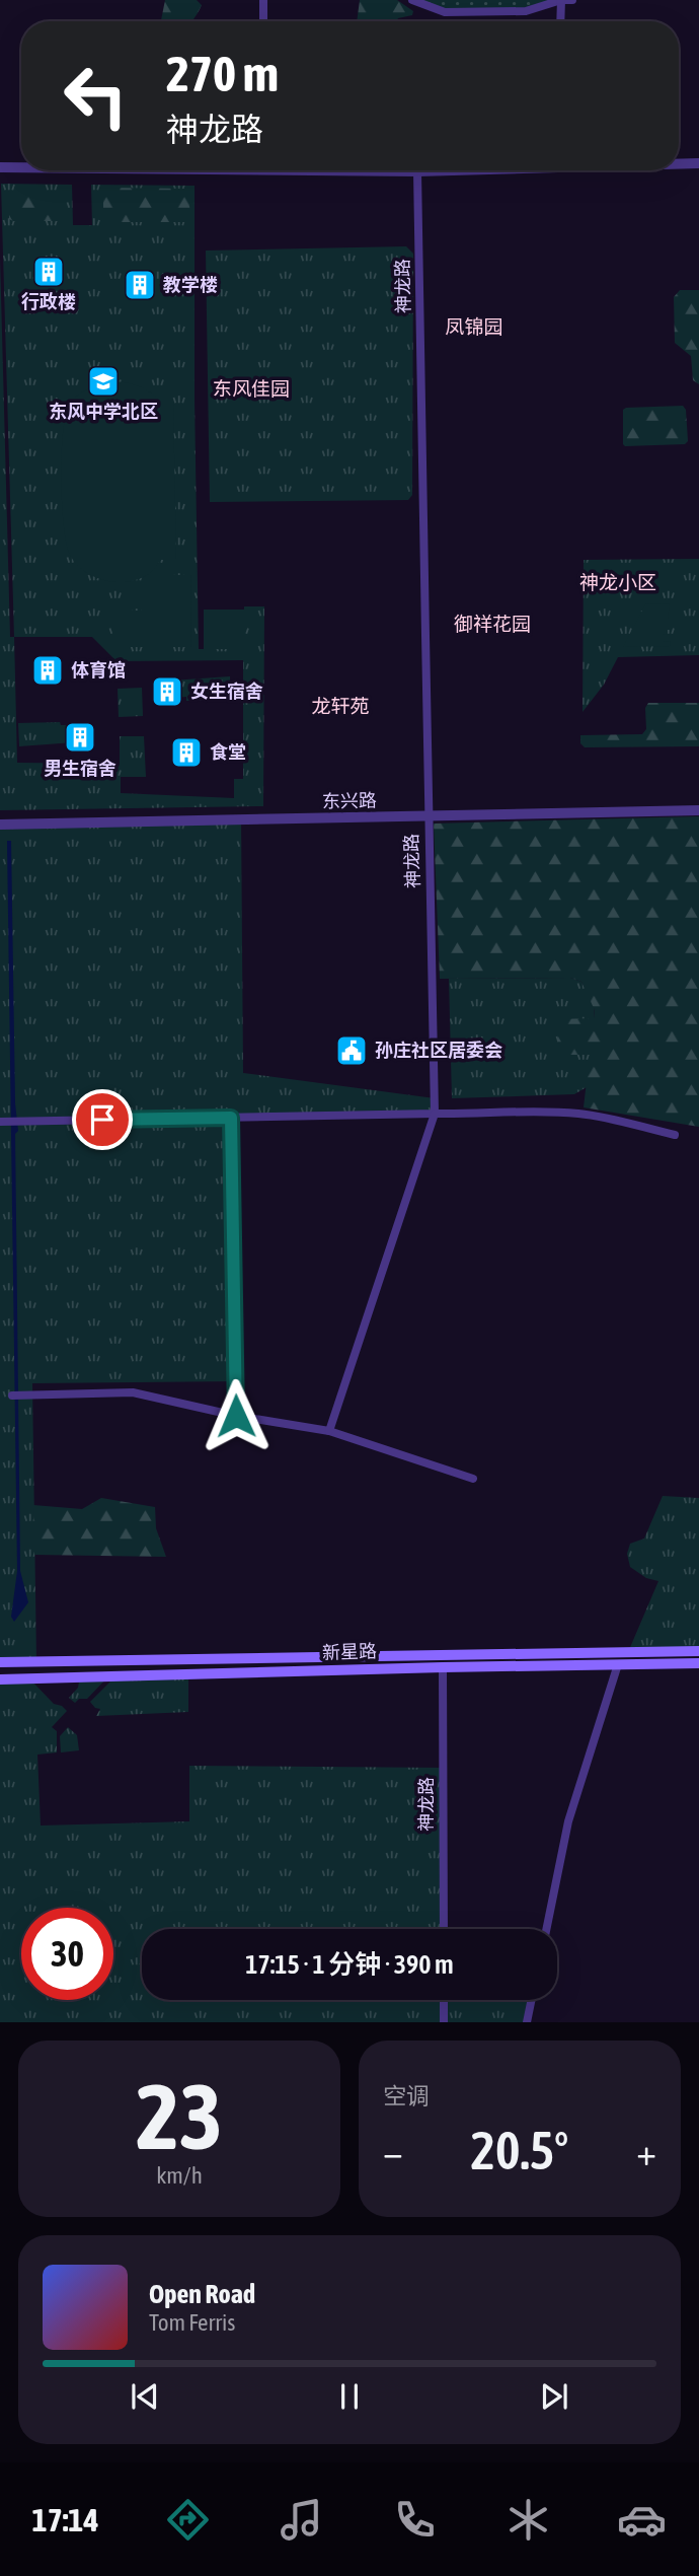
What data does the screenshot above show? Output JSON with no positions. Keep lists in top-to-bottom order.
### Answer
{
  "streets": {
    "main road": ["新星路"],
    "street": ["神龙路", "东兴路"]
  },
  "crossings": [
    ["神龙路", "东兴路"],
    ["神龙路", "新星路"]
  ],
  "districts": [
    "凤锦园",
    "东风佳园",
    "神龙小区",
    "御祥花园",
    "龙轩苑"
  ],
  "places": {
    "building": [
      "行政楼",
      "教学楼",
      "体育馆",
      "女生宿舍",
      "男生宿舍",
      "食堂"
    ],
    "school or university": ["东风中学北区"],
    "public building": ["孙庄社区居委会"]
  },
  "page": {
    "turn": ["270 m", "神龙路"],
    "limit": "30",
    "trip": "17:15 · 1 分钟 · 390 m",
    "tile": [
      ["23", "km/h"],
      "空调"
    ],
    "heat": ["−", "20.5°", "+"],
    "song": ["Open Road", "Tom Ferris"],
    "tabs": "17:14"
  }
}
